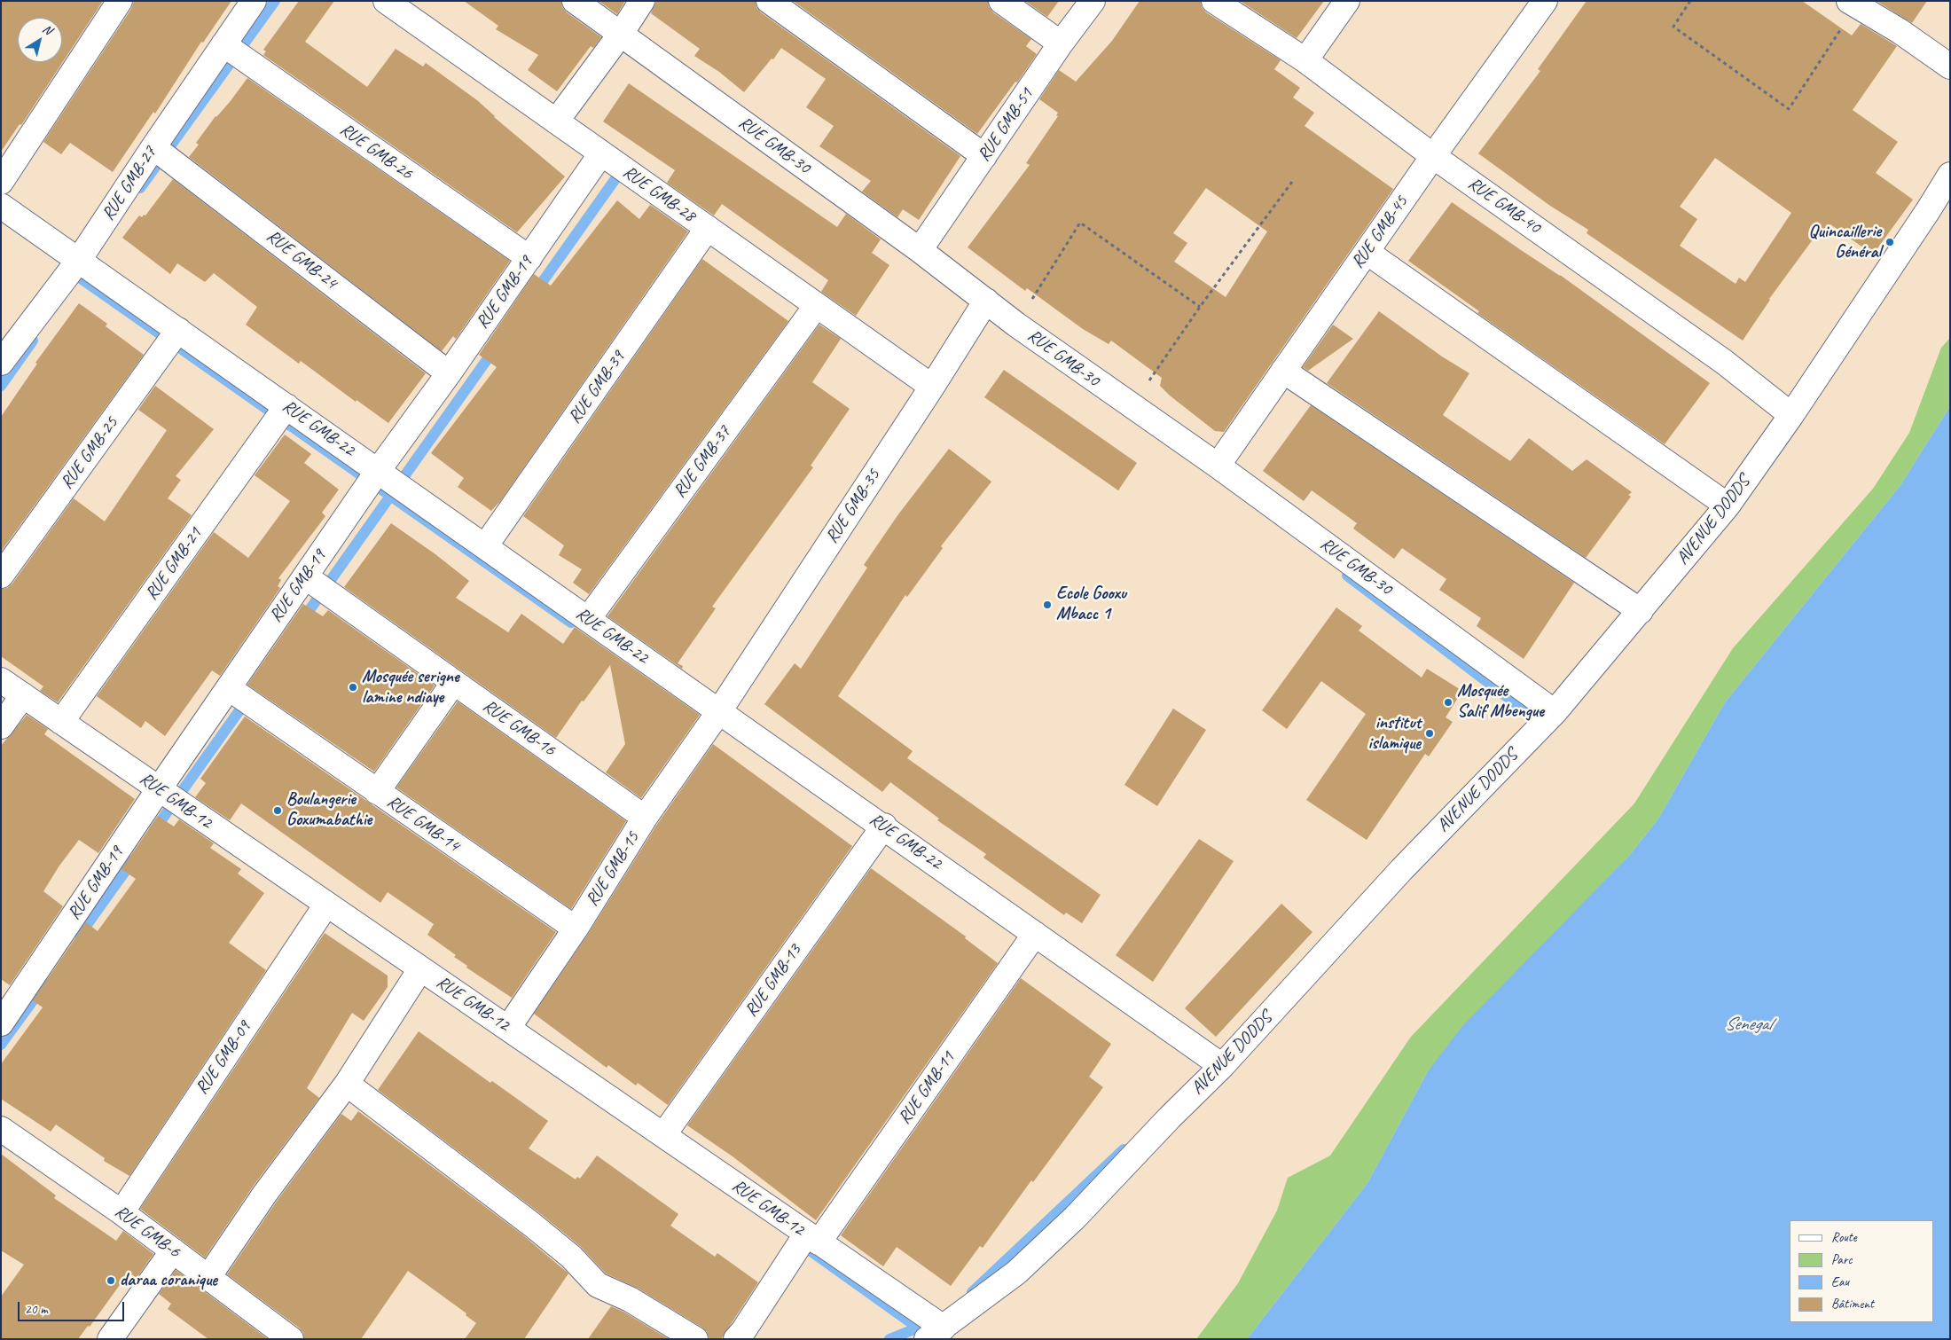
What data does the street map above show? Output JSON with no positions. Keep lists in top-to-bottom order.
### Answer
{
  "streets": {
    "street": [
      "RUE GMB-51",
      "RUE GMB-30",
      "RUE GMB-26",
      "RUE GMB-27",
      "RUE GMB-28",
      "RUE GMB-40",
      "RUE GMB-45",
      "RUE GMB-24",
      "RUE GMB-19",
      "RUE GMB-39",
      "RUE GMB-22",
      "RUE GMB-25",
      "RUE GMB-37",
      "RUE GMB-35",
      "AVENUE DODDS",
      "RUE GMB-21",
      "RUE GMB-16",
      "RUE GMB-12",
      "RUE GMB-14",
      "RUE GMB-15",
      "RUE GMB-13",
      "RUE GMB-09",
      "RUE GMB-11",
      "RUE GMB-6"
    ]
  },
  "crossings": [
    ["RUE GMB-51", "RUE GMB-30"],
    ["RUE GMB-30", "RUE GMB-45"],
    ["RUE GMB-30", "RUE GMB-35"],
    ["RUE GMB-30", "AVENUE DODDS"],
    ["RUE GMB-26", "RUE GMB-27"],
    ["RUE GMB-26", "RUE GMB-19"],
    ["RUE GMB-27", "RUE GMB-24"],
    ["RUE GMB-27", "RUE GMB-22"],
    ["RUE GMB-28", "RUE GMB-19"],
    ["RUE GMB-28", "RUE GMB-39"],
    ["RUE GMB-28", "RUE GMB-37"],
    ["RUE GMB-28", "RUE GMB-35"],
    ["RUE GMB-40", "RUE GMB-45"],
    ["RUE GMB-40", "AVENUE DODDS"],
    ["RUE GMB-24", "RUE GMB-19"],
    ["RUE GMB-19", "RUE GMB-22"],
    ["RUE GMB-19", "RUE GMB-16"],
    ["RUE GMB-19", "RUE GMB-12"],
    ["RUE GMB-19", "RUE GMB-14"],
    ["RUE GMB-39", "RUE GMB-22"],
    ["RUE GMB-22", "RUE GMB-25"],
    ["RUE GMB-22", "RUE GMB-37"],
    ["RUE GMB-22", "RUE GMB-35"],
    ["RUE GMB-22", "AVENUE DODDS"],
    ["RUE GMB-22", "RUE GMB-21"],
    ["RUE GMB-22", "RUE GMB-15"],
    ["RUE GMB-22", "RUE GMB-13"],
    ["RUE GMB-22", "RUE GMB-11"],
    ["RUE GMB-35", "RUE GMB-15"],
    ["AVENUE DODDS", "RUE GMB-12"],
    ["RUE GMB-21", "RUE GMB-12"],
    ["RUE GMB-16", "RUE GMB-15"],
    ["RUE GMB-12", "RUE GMB-15"],
    ["RUE GMB-12", "RUE GMB-13"],
    ["RUE GMB-12", "RUE GMB-09"],
    ["RUE GMB-12", "RUE GMB-11"],
    ["RUE GMB-14", "RUE GMB-15"],
    ["RUE GMB-09", "RUE GMB-6"]
  ],
  "water": ["Senegal"],
  "places": [
    "Quincaillerie Général",
    "Ecole Gooxu Mbacc 1",
    "Mosquée serigne lamine ndiaye",
    "Mosquée Salif Mbengue",
    "institut islamique",
    "Boulangerie Goxumabathie",
    "daraa coranique"
  ],
  "legend": [
    "Route",
    "Parc",
    "Eau",
    "Bâtiment"
  ],
  "scale_bar": "20 m",
  "north": "top right"
}
